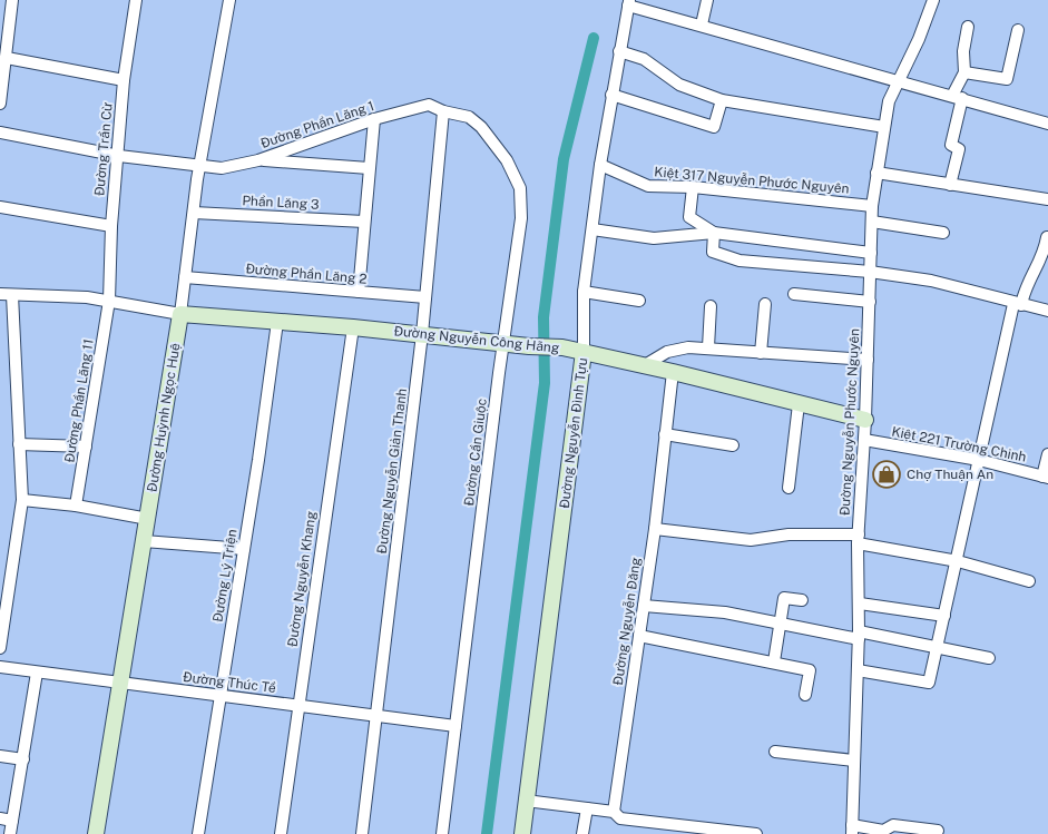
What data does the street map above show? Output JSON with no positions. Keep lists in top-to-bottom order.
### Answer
{
  "streets": {
    "street": [
      "Đường Phần Lăng 1",
      "Đường Trần Cừ",
      "Kiệt 317 Nguyễn Phước Nguyên",
      "Phần Lăng 3",
      "Đường Phần Lăng 2",
      "Đường Nguyễn Công Hãng",
      "Đường Phần Lăng 11",
      "Đường Huỳnh Ngọc Huệ",
      "Đường Nguyễn Phước Nguyên",
      "Đường Nguyễn Đình Tựu",
      "Kiệt 221 Trường Chinh",
      "Đường Cần Giuộc",
      "Đường Nguyễn Giản Thanh",
      "Đường Lý Triện",
      "Đường Nguyễn Khang",
      "Đường Nguyễn Đăng",
      "Đường Thúc Tề"
    ]
  },
  "crossings": [
    ["Đường Phần Lăng 1", "Đường Trần Cừ"],
    ["Đường Phần Lăng 1", "Đường Huỳnh Ngọc Huệ"],
    ["Đường Phần Lăng 1", "Đường Cần Giuộc"],
    ["Đường Phần Lăng 1", "Đường Nguyễn Giản Thanh"],
    ["Đường Trần Cừ", "Đường Phần Lăng 11"],
    ["Kiệt 317 Nguyễn Phước Nguyên", "Đường Nguyễn Phước Nguyên"],
    ["Kiệt 317 Nguyễn Phước Nguyên", "Đường Nguyễn Đình Tựu"],
    ["Phần Lăng 3", "Đường Huỳnh Ngọc Huệ"],
    ["Đường Phần Lăng 2", "Đường Huỳnh Ngọc Huệ"],
    ["Đường Phần Lăng 2", "Đường Nguyễn Giản Thanh"],
    ["Đường Nguyễn Công Hãng", "Đường Huỳnh Ngọc Huệ"],
    ["Đường Nguyễn Công Hãng", "Đường Nguyễn Phước Nguyên"],
    ["Đường Nguyễn Công Hãng", "Đường Nguyễn Đình Tựu"],
    ["Đường Nguyễn Công Hãng", "Đường Cần Giuộc"],
    ["Đường Nguyễn Công Hãng", "Đường Nguyễn Giản Thanh"],
    ["Đường Nguyễn Công Hãng", "Đường Lý Triện"],
    ["Đường Nguyễn Công Hãng", "Đường Nguyễn Khang"],
    ["Đường Nguyễn Công Hãng", "Đường Nguyễn Đăng"],
    ["Đường Huỳnh Ngọc Huệ", "Đường Thúc Tề"],
    ["Đường Nguyễn Phước Nguyên", "Kiệt 221 Trường Chinh"],
    ["Đường Cần Giuộc", "Đường Nguyễn Giản Thanh"],
    ["Đường Cần Giuộc", "Đường Thúc Tề"],
    ["Đường Nguyễn Giản Thanh", "Đường Thúc Tề"],
    ["Đường Lý Triện", "Đường Thúc Tề"],
    ["Đường Nguyễn Khang", "Đường Thúc Tề"]
  ],
  "places": {
    "shop": ["Chợ Thuận An"]
  }
}
